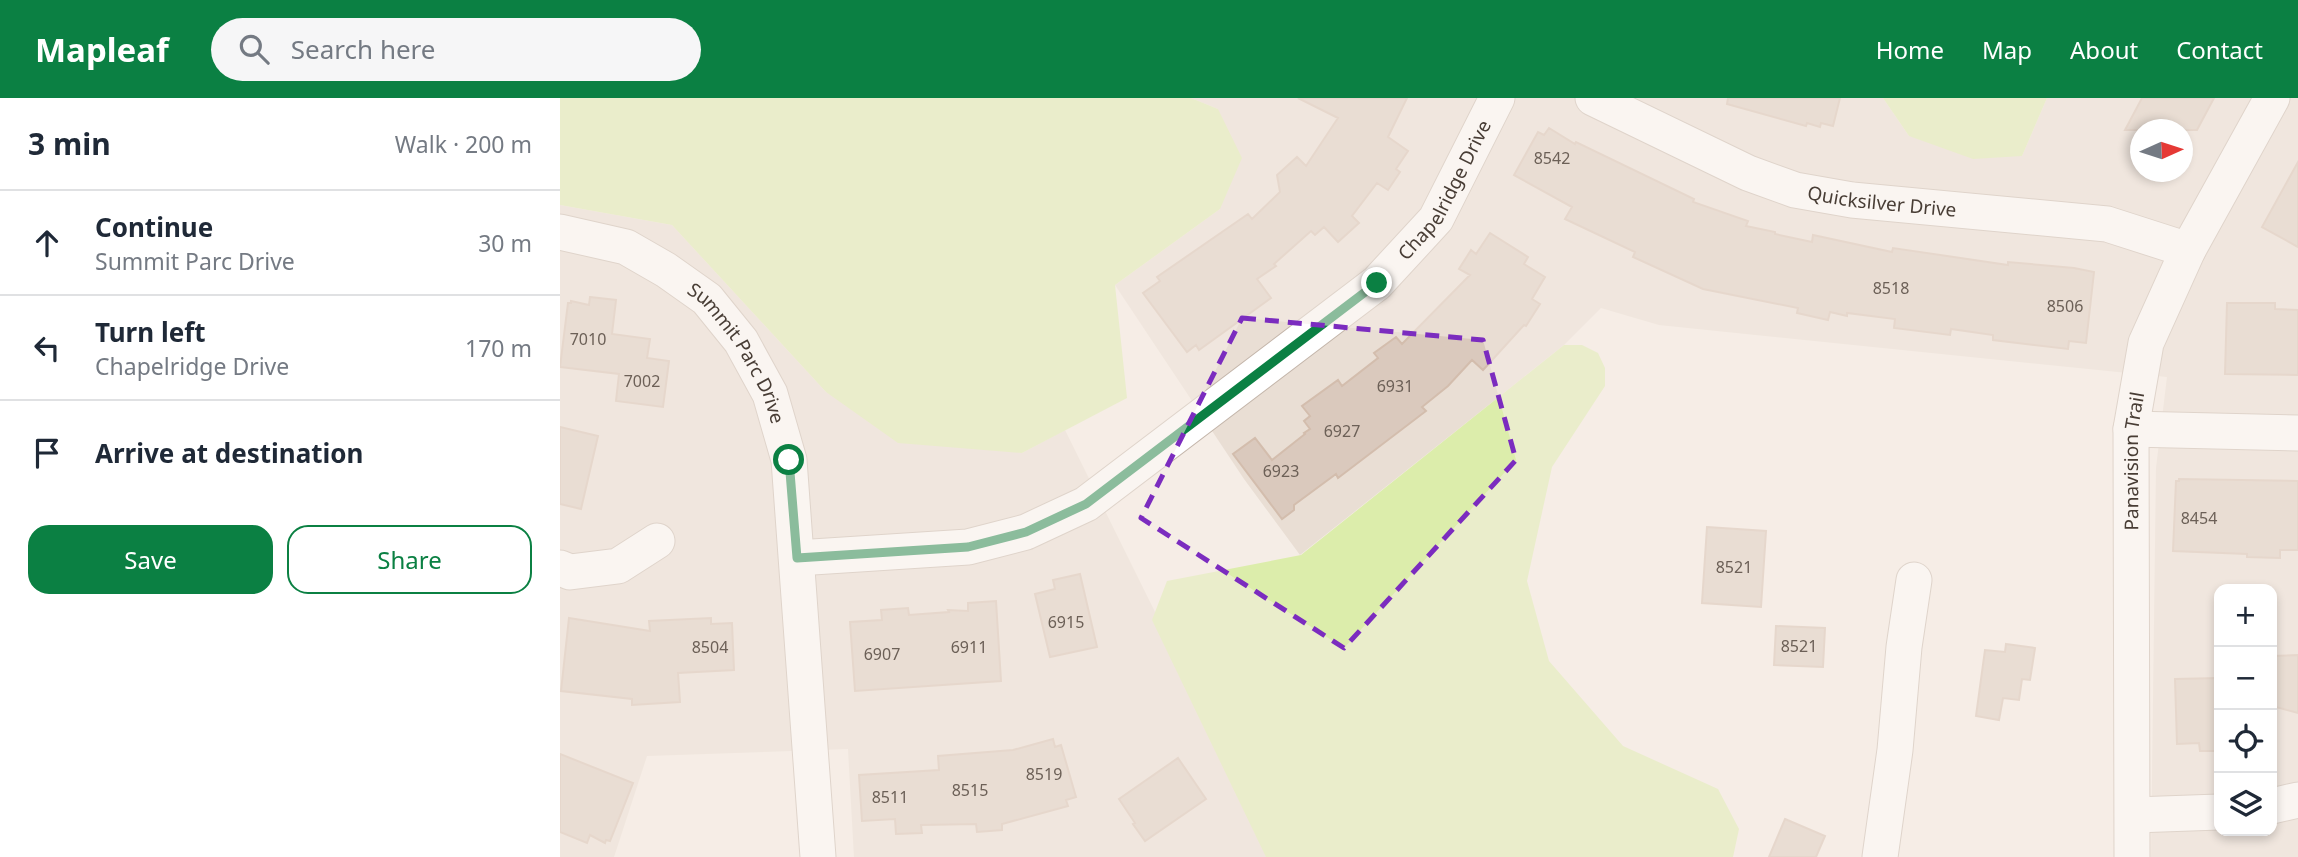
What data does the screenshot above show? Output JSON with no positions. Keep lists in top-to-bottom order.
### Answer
{
  "streets": {
    "street": [
      "Chapelridge Drive",
      "Quicksilver Drive",
      "Summit Parc Drive",
      "Panavision Trail"
    ]
  },
  "crossings": [
    ["Chapelridge Drive", "Summit Parc Drive"],
    ["Quicksilver Drive", "Panavision Trail"]
  ],
  "house_numbers": [
    "8542",
    "8518",
    "8506",
    "7010",
    "7002",
    "6931",
    "6927",
    "6923",
    "8454",
    "8521",
    "6915",
    "8521",
    "8504",
    "6911",
    "6907",
    "8519",
    "8515",
    "8511"
  ],
  "north": "right",
  "page": {
    "header": "Mapleaf",
    "search": "Search here",
    "nav": [
      "Home",
      "Map",
      "About",
      "Contact"
    ],
    "heading": ["3 min", "Walk · 200 m"],
    "list": [
      ["Continue", "Summit Parc Drive", "30 m"],
      ["Turn left", "Chapelridge Drive", "170 m"],
      "Arrive at destination"
    ],
    "buttons": ["Save", "Share"],
    "map_buttons": ["+", "−"]
  }
}
